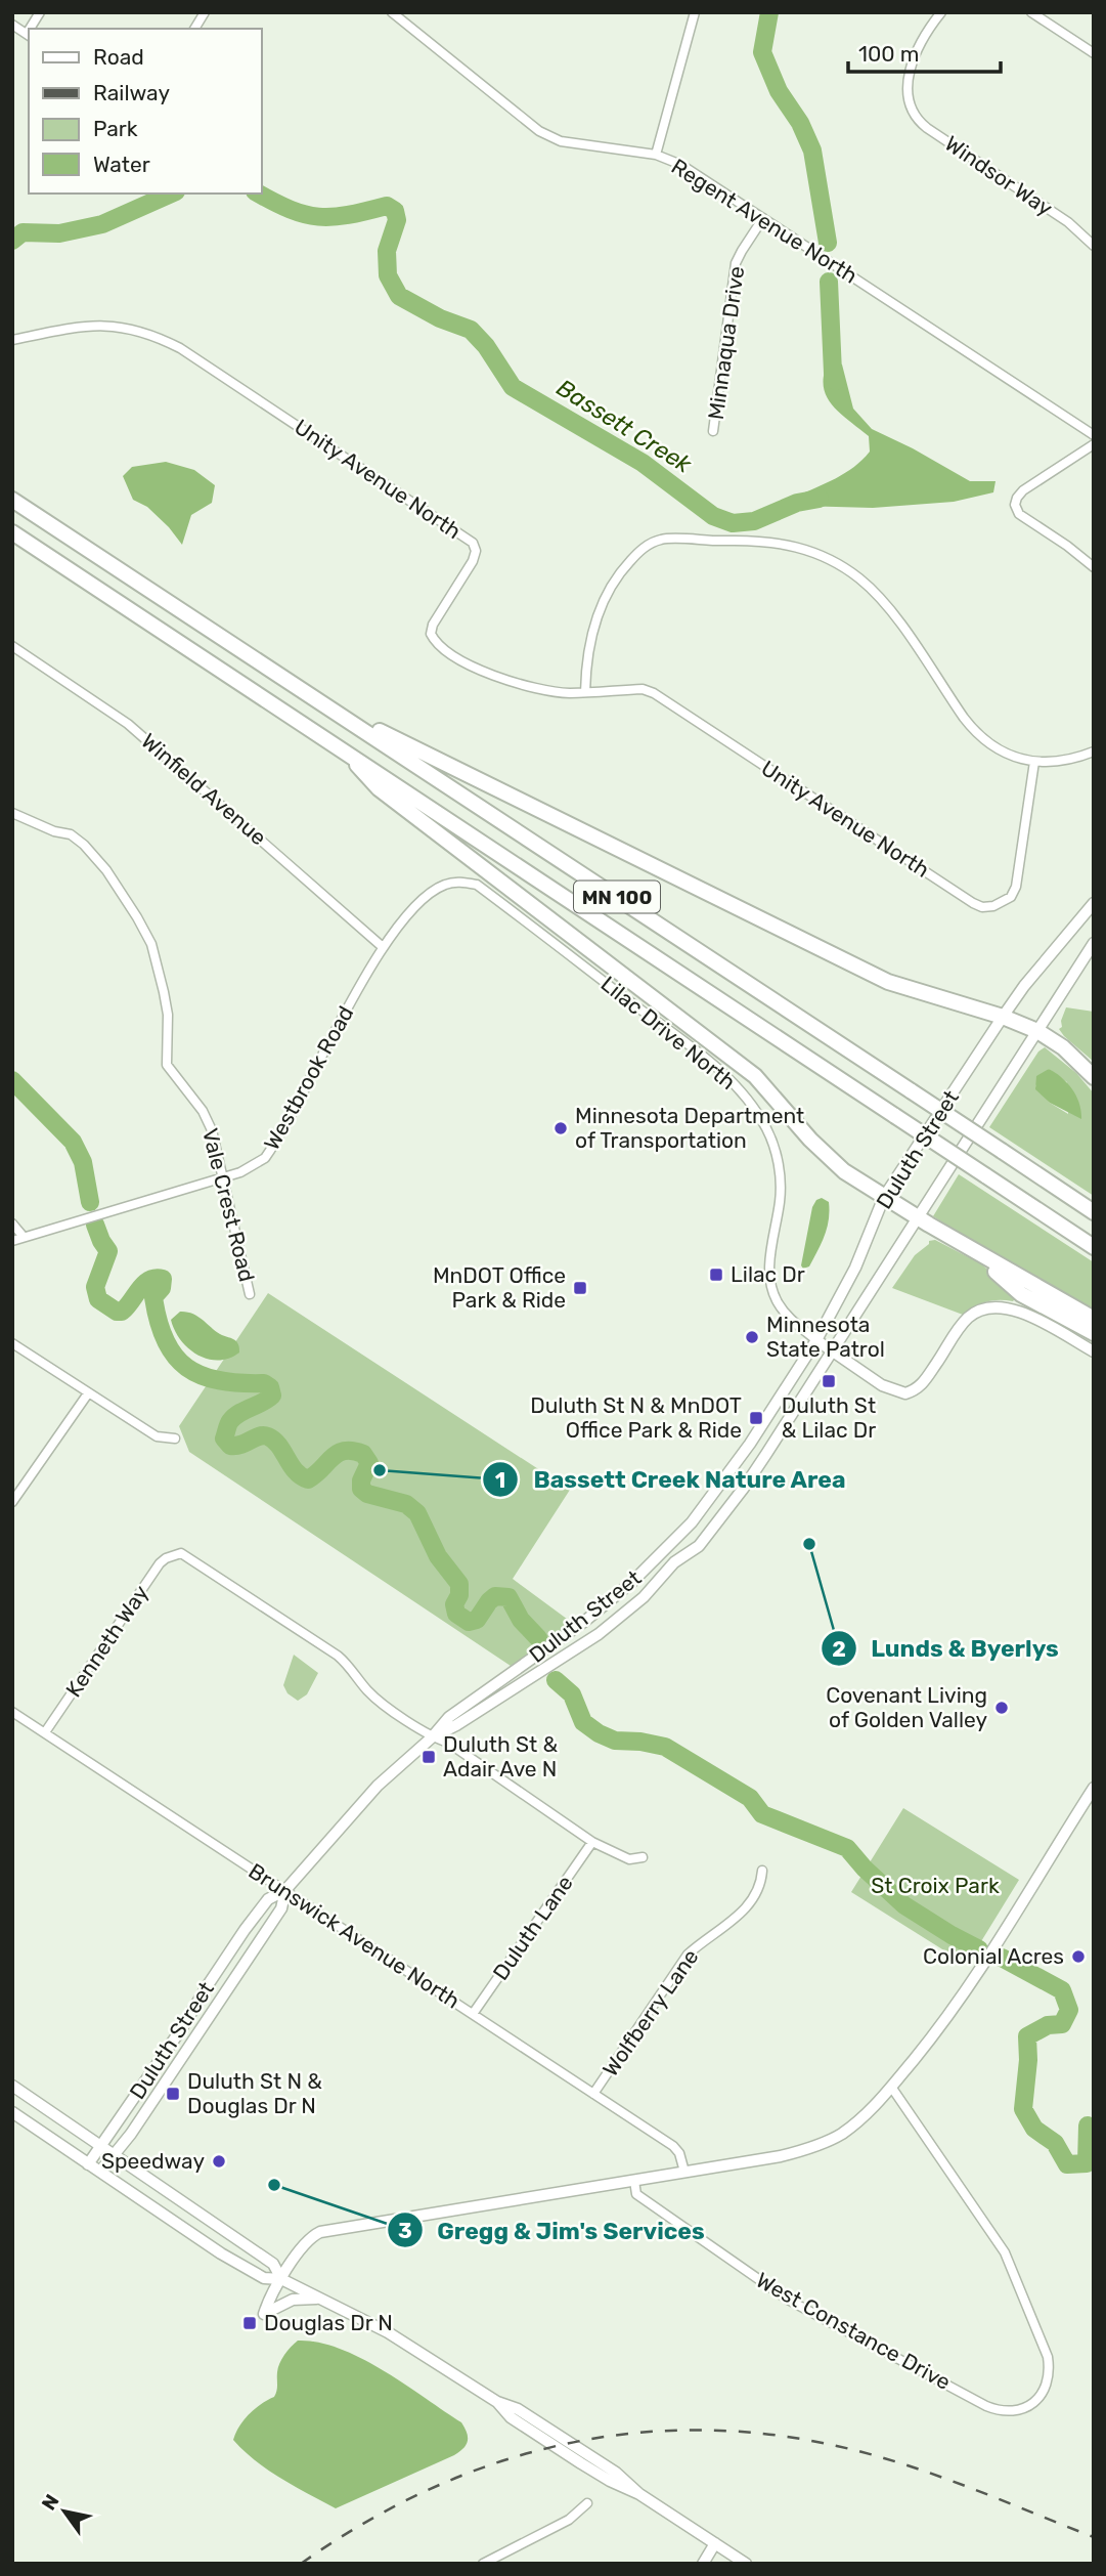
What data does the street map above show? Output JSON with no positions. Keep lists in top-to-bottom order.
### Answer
{
  "streets": {
    "highway": ["MN 100"],
    "street": [
      "Windsor Way",
      "Regent Avenue North",
      "Minnaqua Drive",
      "Unity Avenue North",
      "Winfield Avenue",
      "Lilac Drive North",
      "Westbrook Road",
      "Duluth Street",
      "Vale Crest Road",
      "Kenneth Way",
      "Duluth Lane",
      "Brunswick Avenue North",
      "Wolfberry Lane",
      "West Constance Drive"
    ]
  },
  "crossings": [
    ["Regent Avenue North", "Minnaqua Drive"],
    ["Winfield Avenue", "Westbrook Road"],
    ["Lilac Drive North", "Westbrook Road"],
    ["Lilac Drive North", "Duluth Street"],
    ["Westbrook Road", "Vale Crest Road"],
    ["Duluth Street", "Kenneth Way"],
    ["Duluth Street", "Brunswick Avenue North"],
    ["Kenneth Way", "Brunswick Avenue North"],
    ["Duluth Lane", "Brunswick Avenue North"],
    ["Brunswick Avenue North", "Wolfberry Lane"]
  ],
  "water": ["Bassett Creek"],
  "parks": ["St Croix Park"],
  "places": {
    "other": [
      "Minnesota Department of Transportation",
      "Minnesota State Patrol",
      "Bassett Creek Nature Area",
      "Lunds & Byerlys",
      "Covenant Living of Golden Valley",
      "Colonial Acres",
      "Speedway",
      "Gregg & Jim's Services"
    ],
    "transit": [
      "Lilac Dr",
      "MnDOT Office Park & Ride",
      "Duluth St & Lilac Dr",
      "Duluth St N & MnDOT Office Park & Ride",
      "Duluth St & Adair Ave N",
      "Duluth St N & Douglas Dr N",
      "Douglas Dr N"
    ]
  },
  "legend": [
    "Road",
    "Railway",
    "Park",
    "Water"
  ],
  "scale_bar": "100 m",
  "north": "top left"
}
